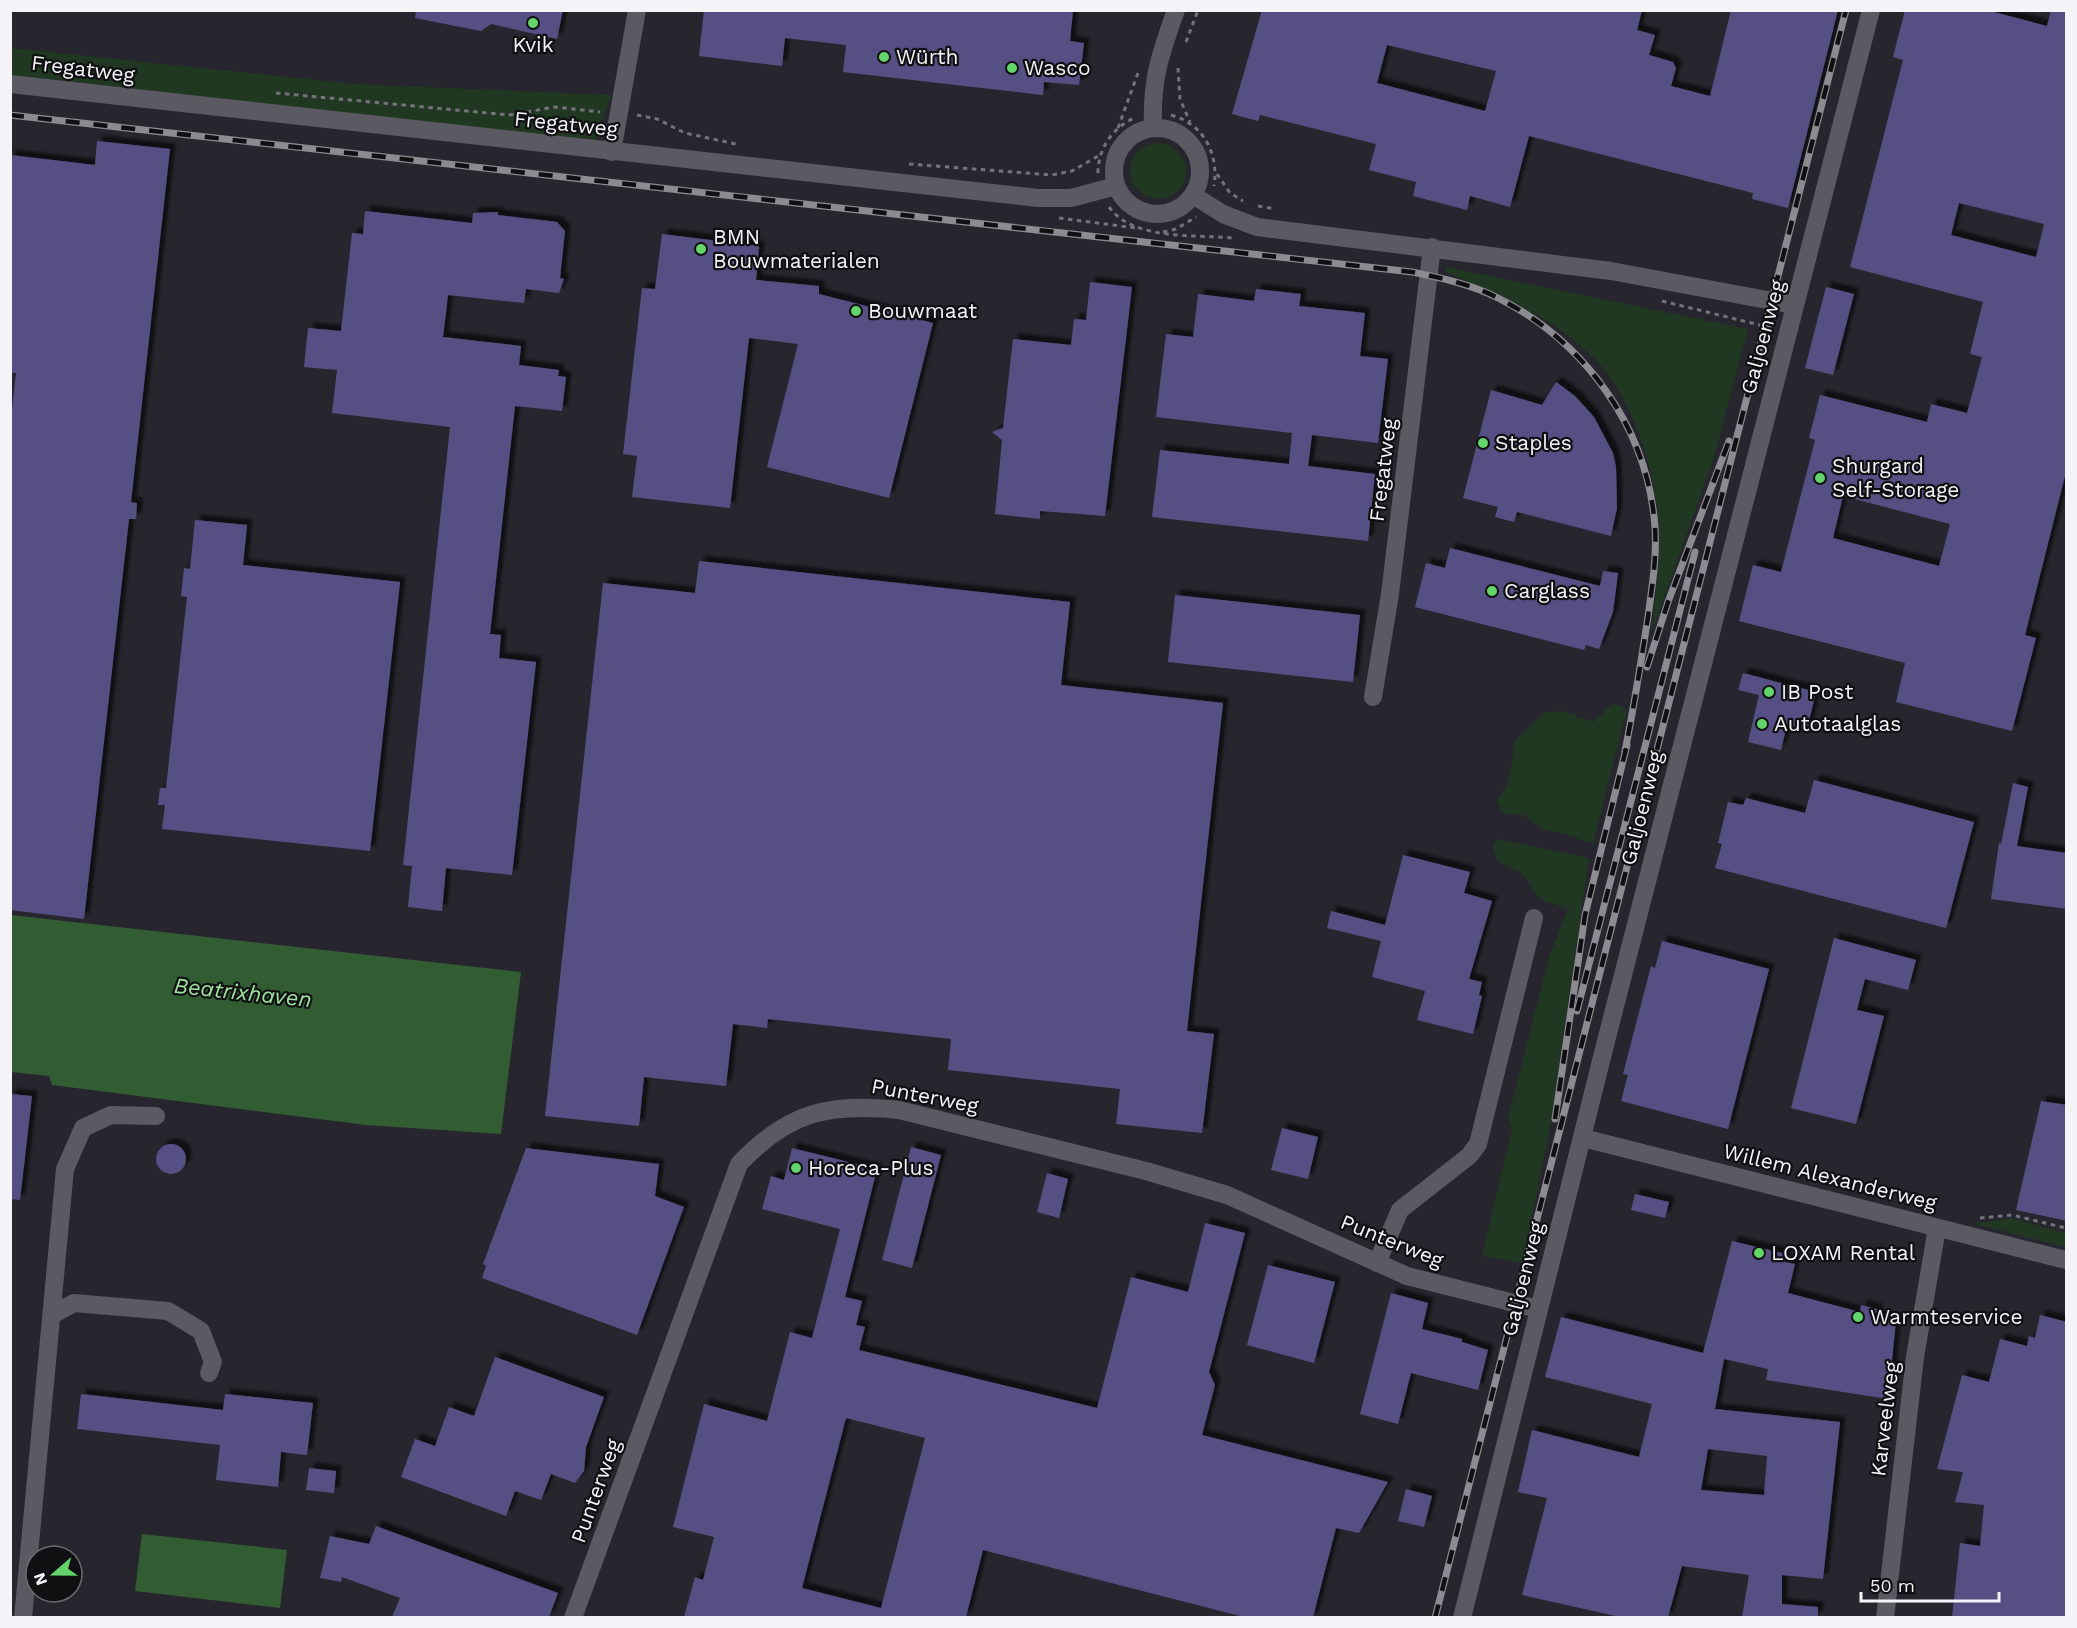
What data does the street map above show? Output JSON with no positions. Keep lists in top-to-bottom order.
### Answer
{
  "streets": {
    "street": [
      "Fregatweg",
      "Galjoenweg",
      "Punterweg",
      "Willem Alexanderweg",
      "Karveelweg"
    ]
  },
  "crossings": [
    ["Galjoenweg", "Punterweg"],
    ["Galjoenweg", "Willem Alexanderweg"],
    ["Willem Alexanderweg", "Karveelweg"]
  ],
  "water": ["Beatrixhaven"],
  "places": [
    "Kvik",
    "Würth",
    "Wasco",
    "BMN Bouwmaterialen",
    "Bouwmaat",
    "Staples",
    "Shurgard Self-Storage",
    "Carglass",
    "IB Post",
    "Autotaalglas",
    "Horeca-Plus",
    "LOXAM Rental",
    "Warmteservice"
  ],
  "scale_bar": "50 m",
  "north": "left"
}
